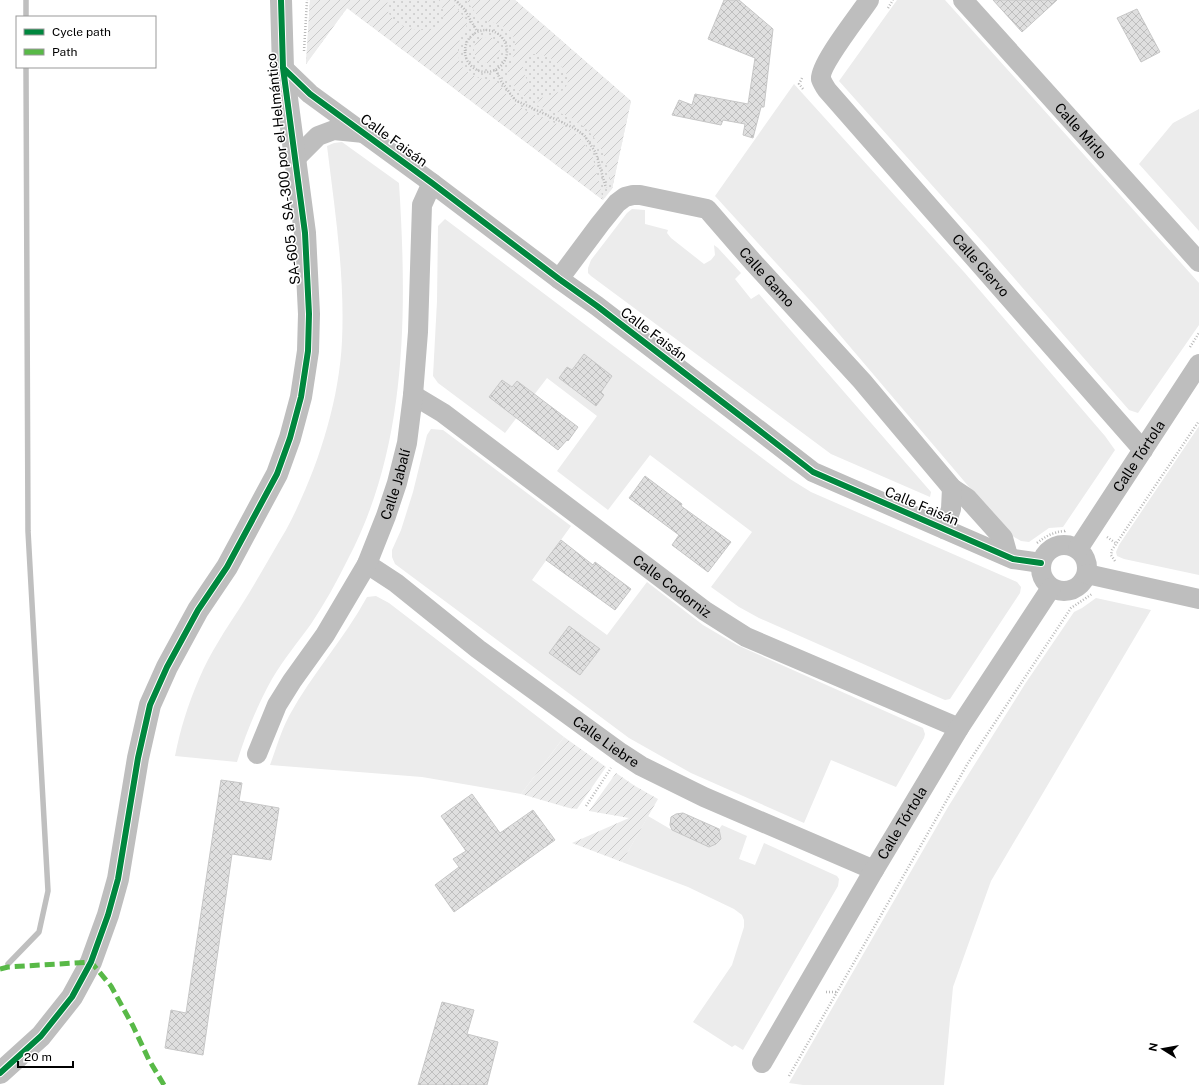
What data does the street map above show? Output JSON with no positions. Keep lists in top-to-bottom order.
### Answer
{
  "streets": {
    "street": [
      "Calle Mirlo",
      "Calle Faisán",
      "SA-605 a SA-300 por el Helmántico",
      "Calle Ciervo",
      "Calle Gamo",
      "Calle Tórtola",
      "Calle Jabalí",
      "Calle Codorniz",
      "Calle Liebre"
    ]
  },
  "crossings": [
    ["Calle Faisán", "SA-605 a SA-300 por el Helmántico"],
    ["Calle Faisán", "Calle Gamo"],
    ["Calle Faisán", "Calle Tórtola"],
    ["Calle Faisán", "Calle Jabalí"],
    ["Calle Ciervo", "Calle Tórtola"],
    ["Calle Tórtola", "Calle Codorniz"],
    ["Calle Tórtola", "Calle Liebre"],
    ["Calle Jabalí", "Calle Codorniz"],
    ["Calle Jabalí", "Calle Liebre"]
  ],
  "legend": ["Cycle path", "Path"],
  "scale_bar": "20 m",
  "north": "left"
}
